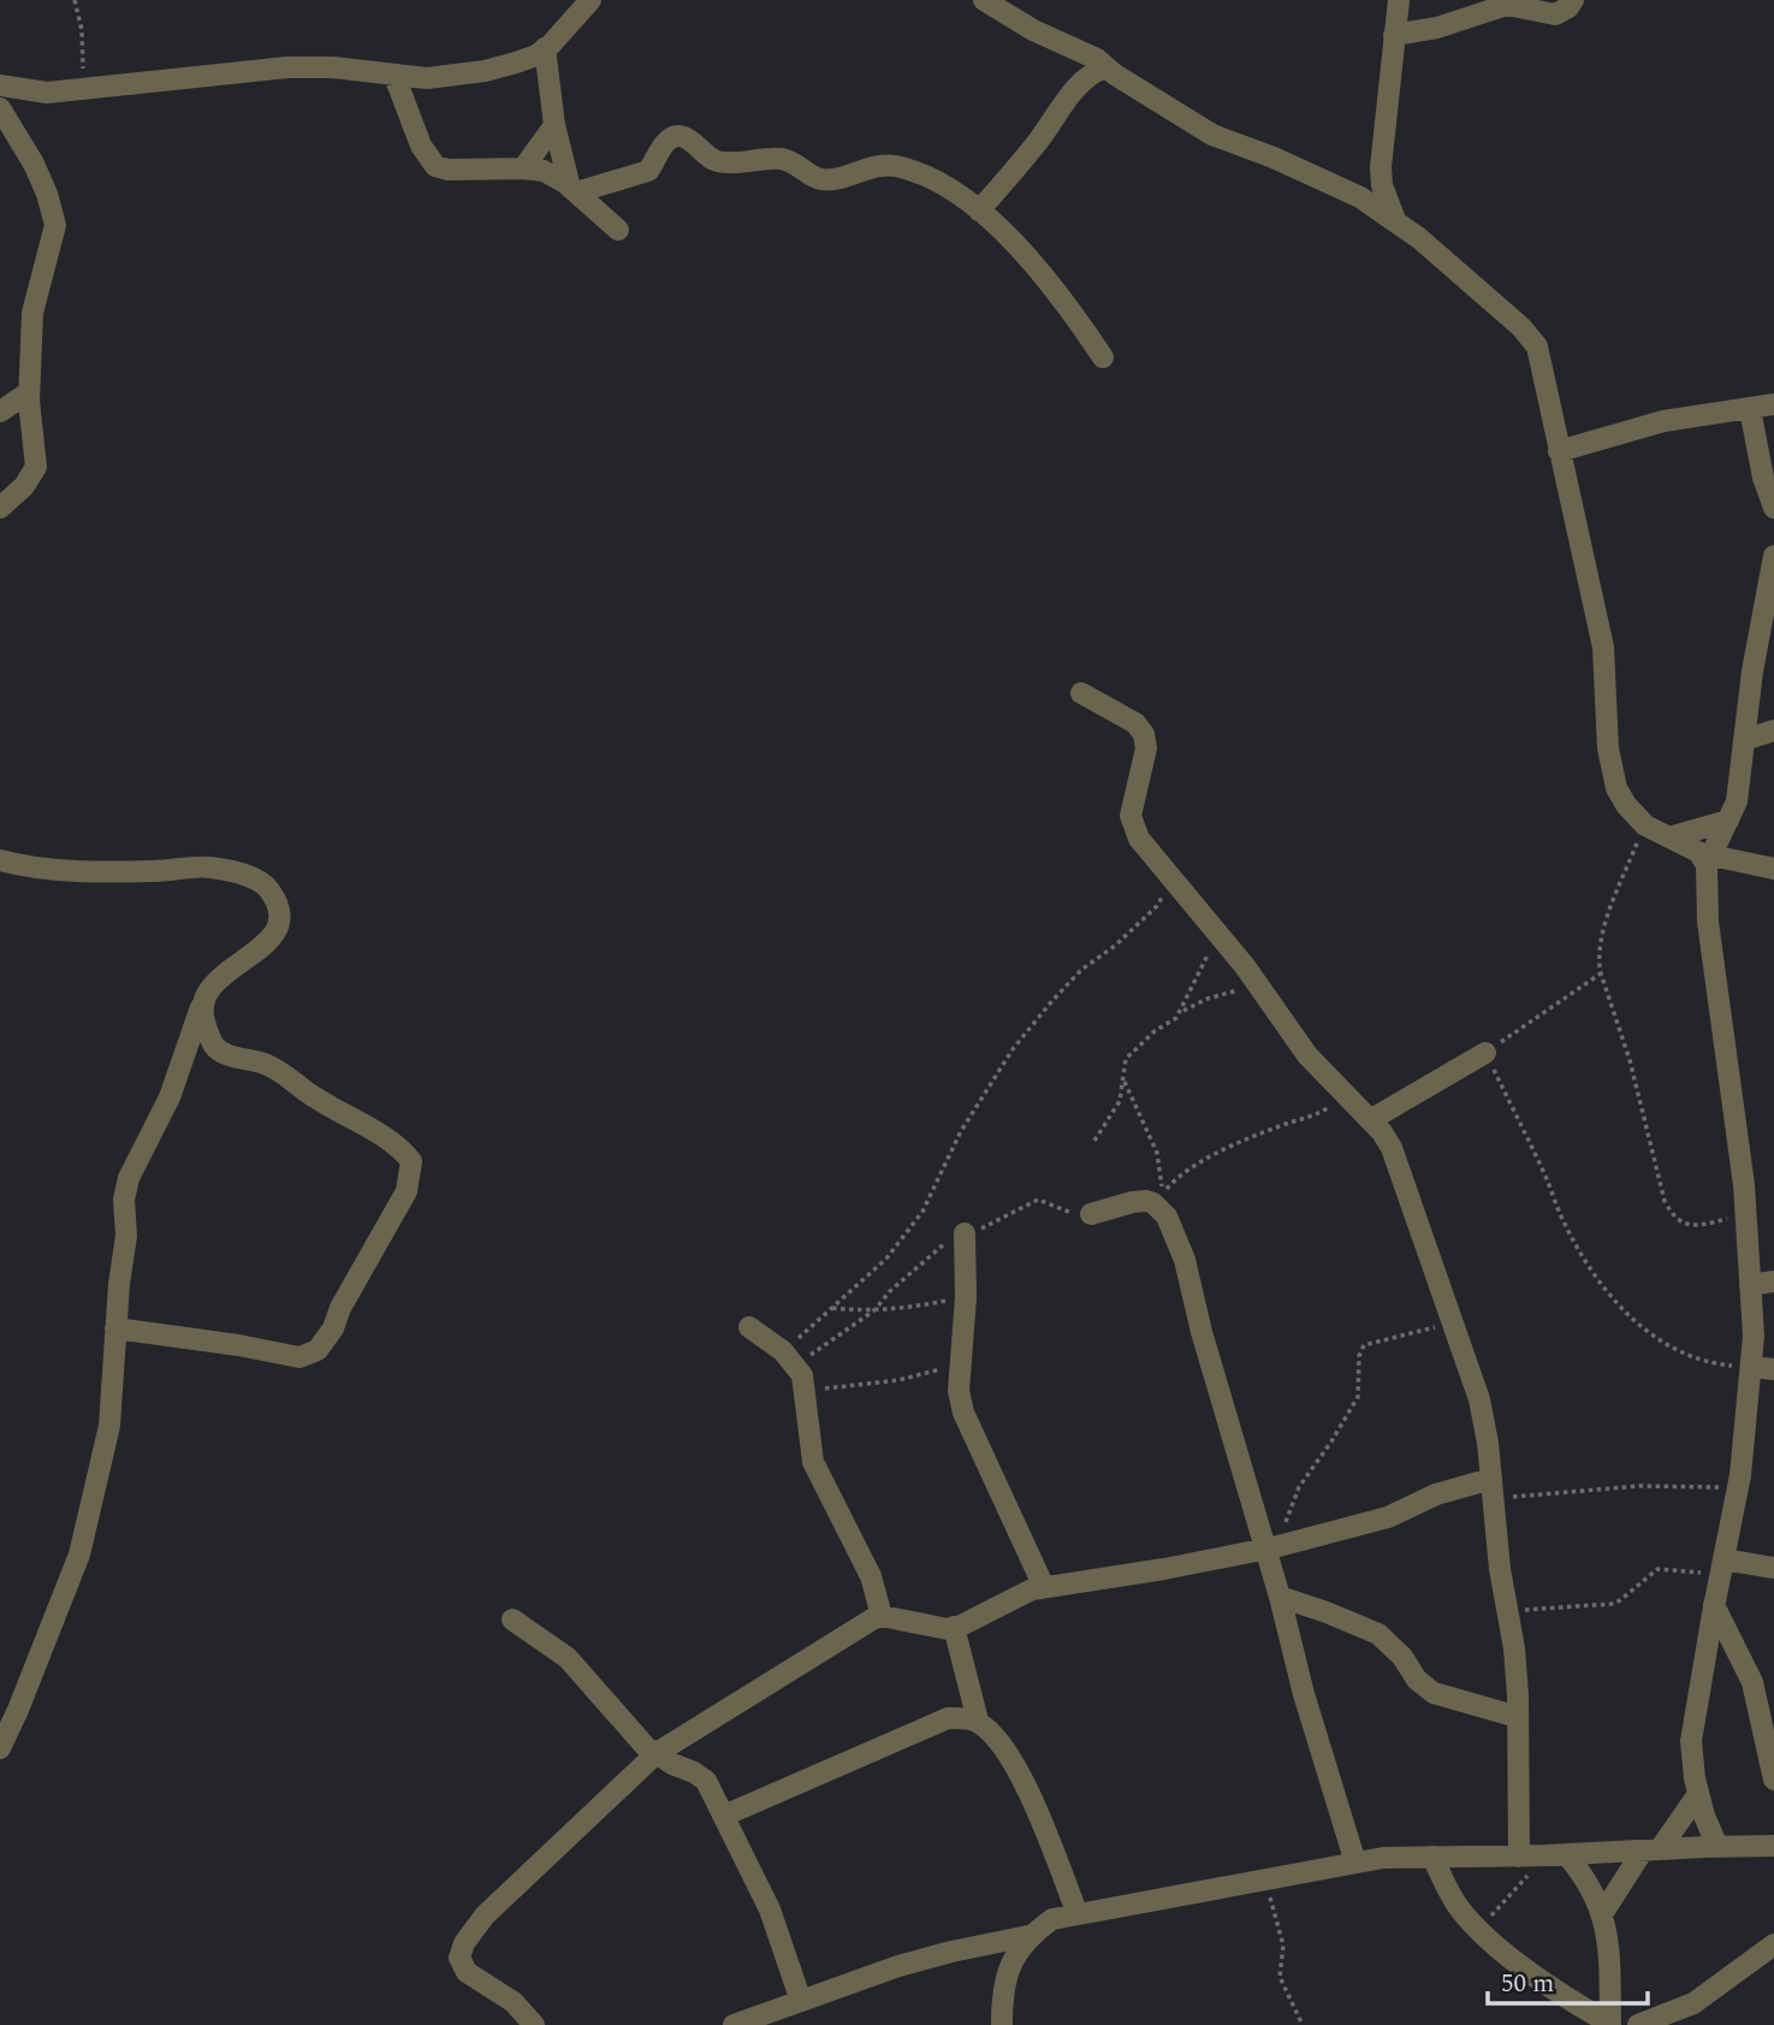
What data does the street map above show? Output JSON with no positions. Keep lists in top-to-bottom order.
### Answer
{
  "scale_bar": "50 m"
}
